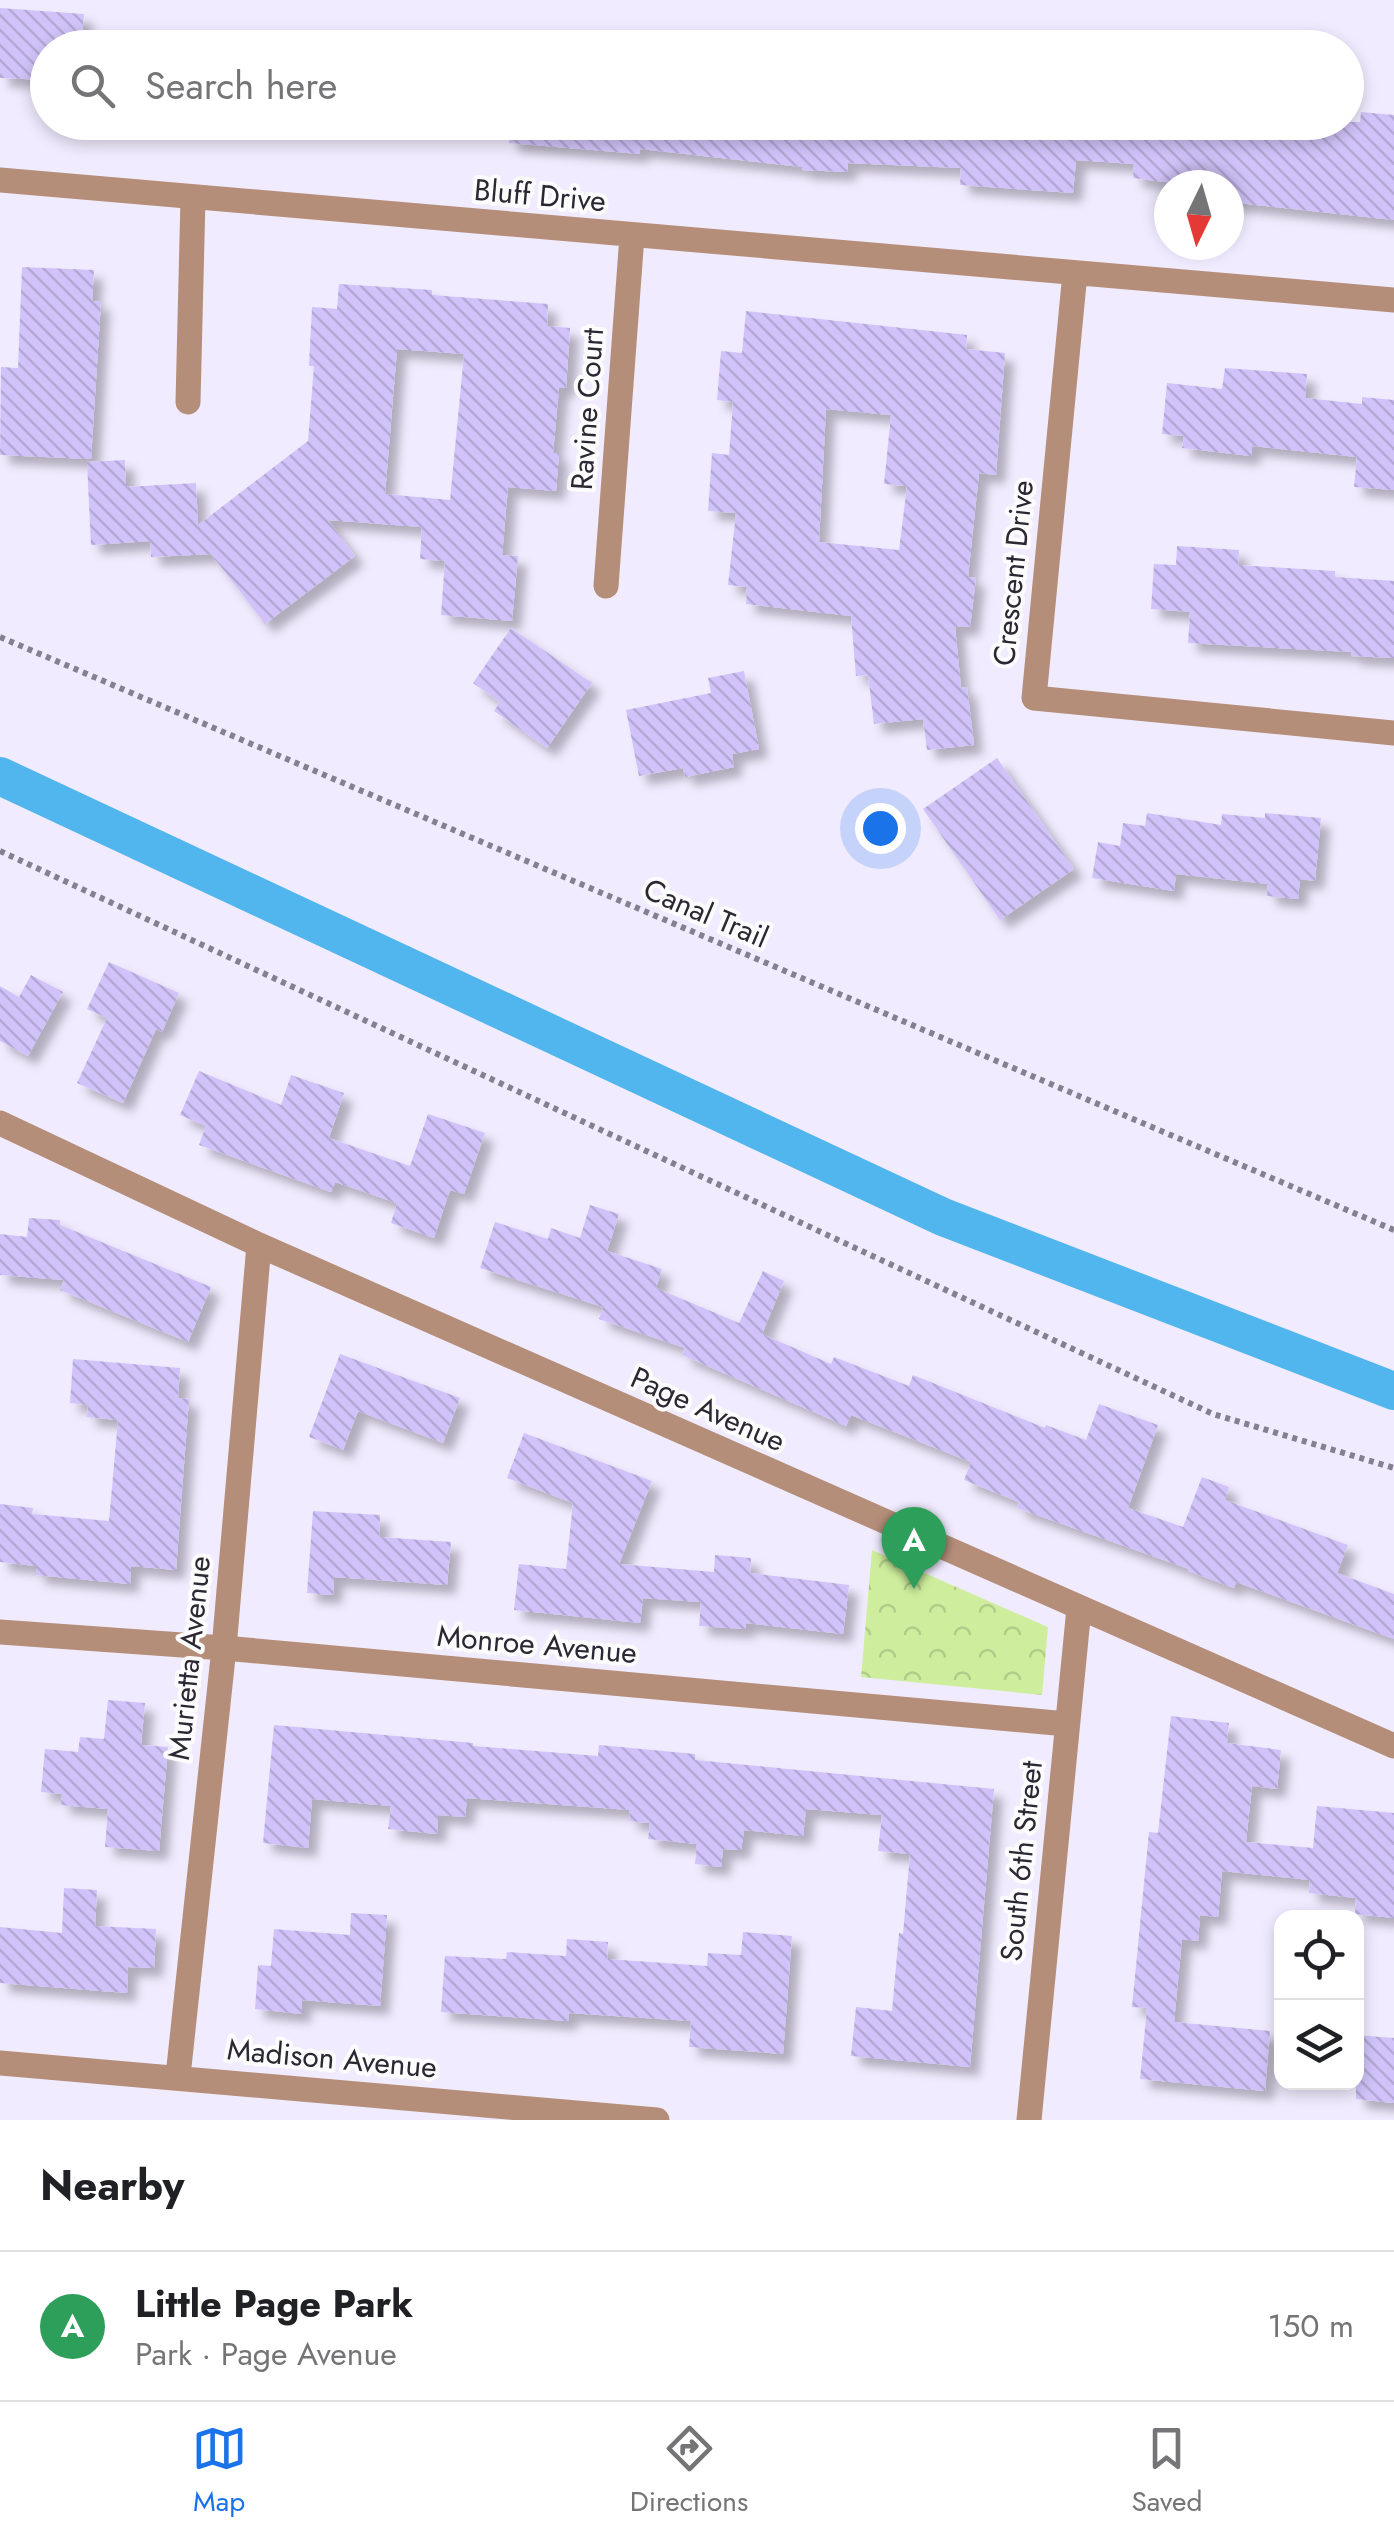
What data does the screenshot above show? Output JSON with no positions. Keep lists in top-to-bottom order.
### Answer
{
  "streets": {
    "street": [
      "Bluff Drive",
      "Ravine Court",
      "Crescent Drive",
      "Page Avenue",
      "Monroe Avenue",
      "Murietta Avenue",
      "South 6th Street",
      "Madison Avenue"
    ],
    "path": ["Canal Trail"]
  },
  "crossings": [
    ["Bluff Drive", "Ravine Court"],
    ["Bluff Drive", "Crescent Drive"],
    ["Page Avenue", "Murietta Avenue"],
    ["Page Avenue", "South 6th Street"],
    ["Monroe Avenue", "Murietta Avenue"],
    ["Monroe Avenue", "South 6th Street"],
    ["Murietta Avenue", "Madison Avenue"]
  ],
  "north": "bottom",
  "page": {
    "search": "Search here",
    "pins": "A",
    "heading": "Nearby",
    "list": [
      {
        "mark": "A",
        "name": "Little Page Park",
        "note": "Park · Page Avenue",
        "value": "150 m"
      }
    ],
    "nav": ["Map", "Directions", "Saved"]
  }
}
